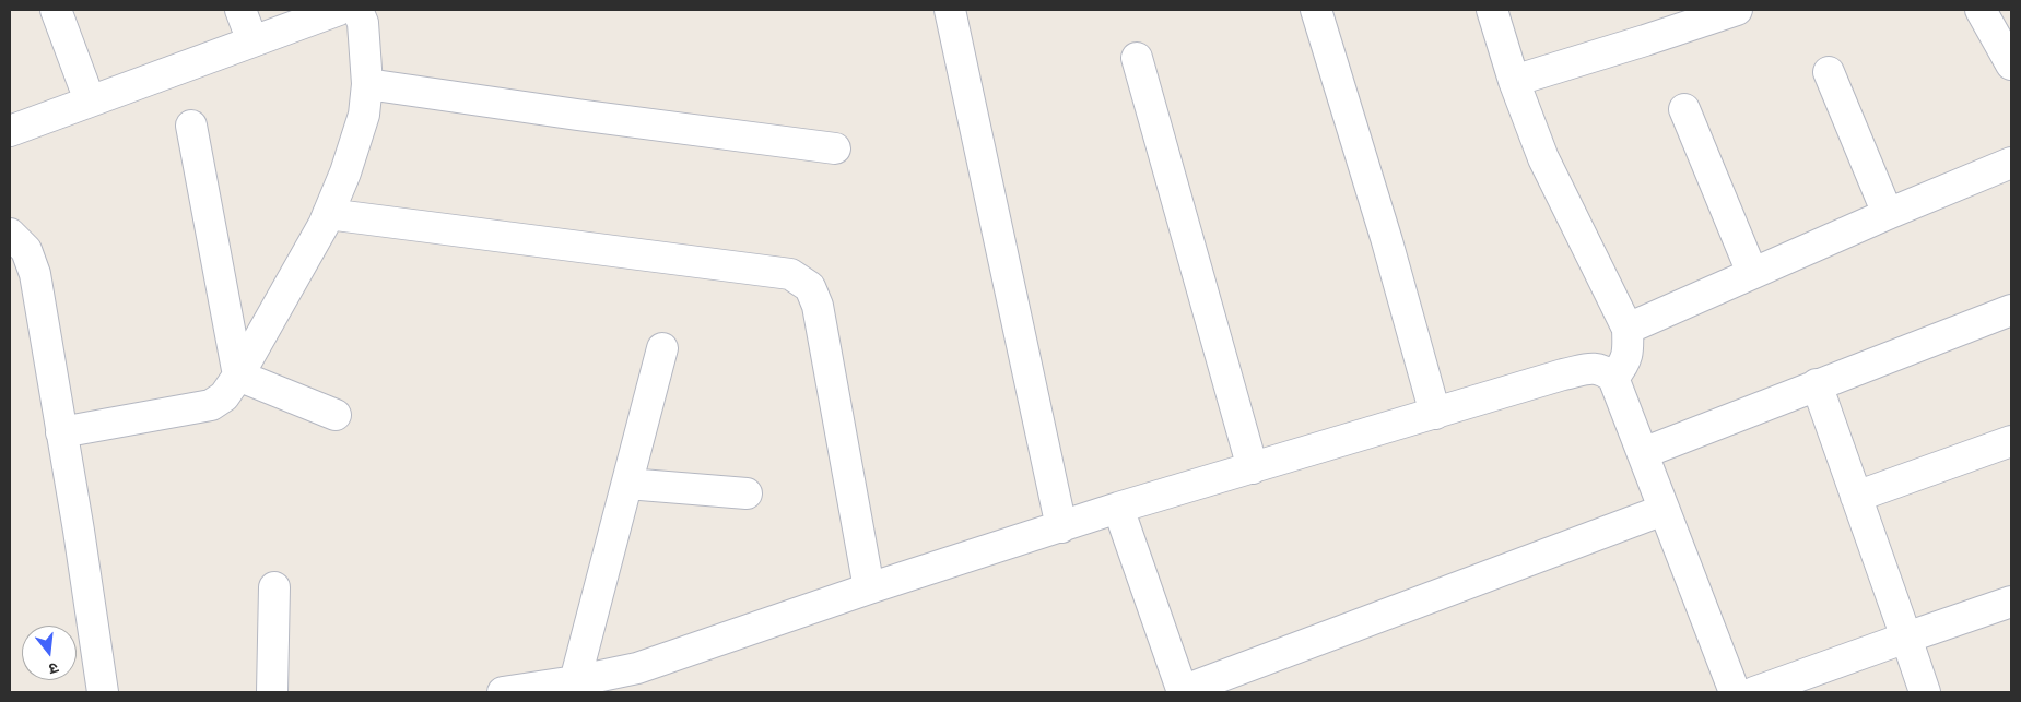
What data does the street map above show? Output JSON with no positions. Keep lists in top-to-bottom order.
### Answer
{
  "north": "bottom"
}
